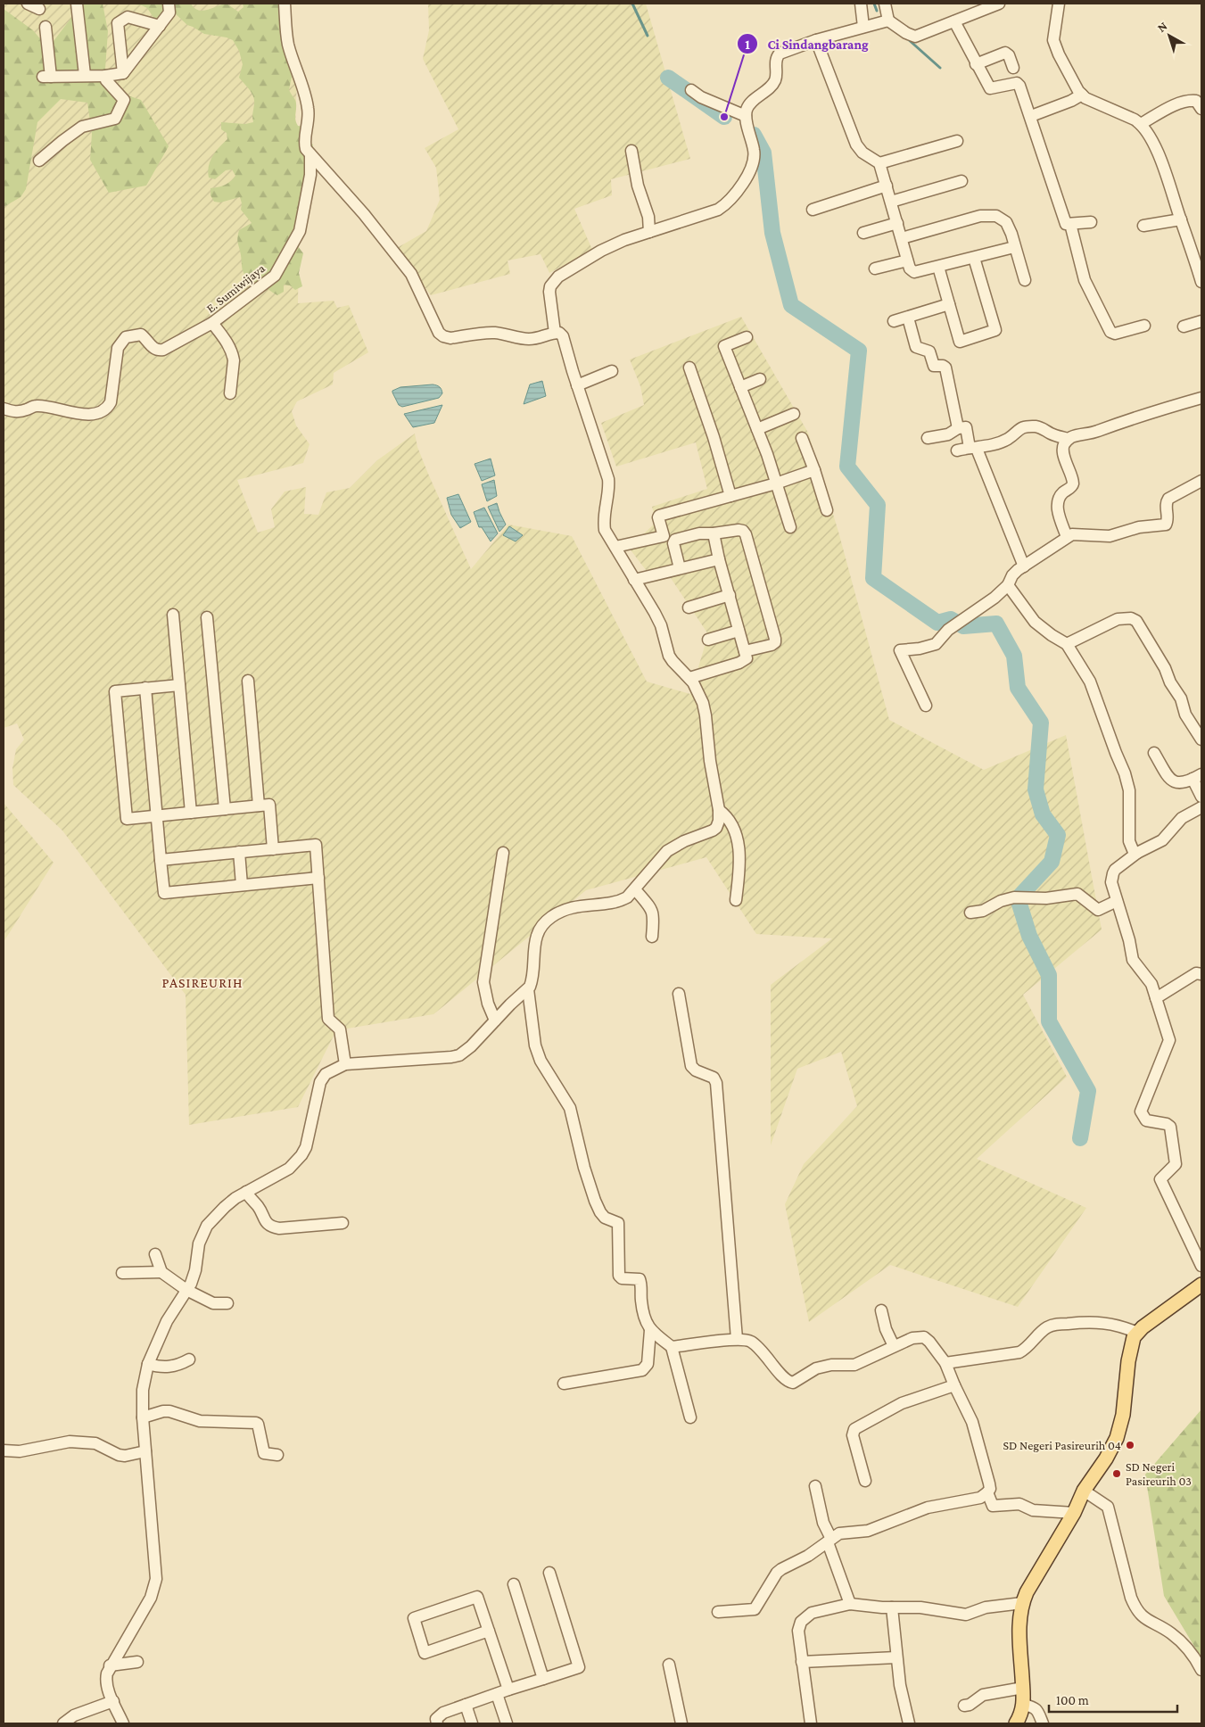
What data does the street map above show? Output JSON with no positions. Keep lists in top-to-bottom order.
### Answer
{
  "streets": {
    "street": ["E. Sumiwijaya"]
  },
  "districts": ["PASIREURIH"],
  "places": ["Ci Sindangbarang", "SD Negeri Pasireurih 04", "SD Negeri Pasireurih 03"],
  "scale_bar": "100 m",
  "north": "top left"
}
